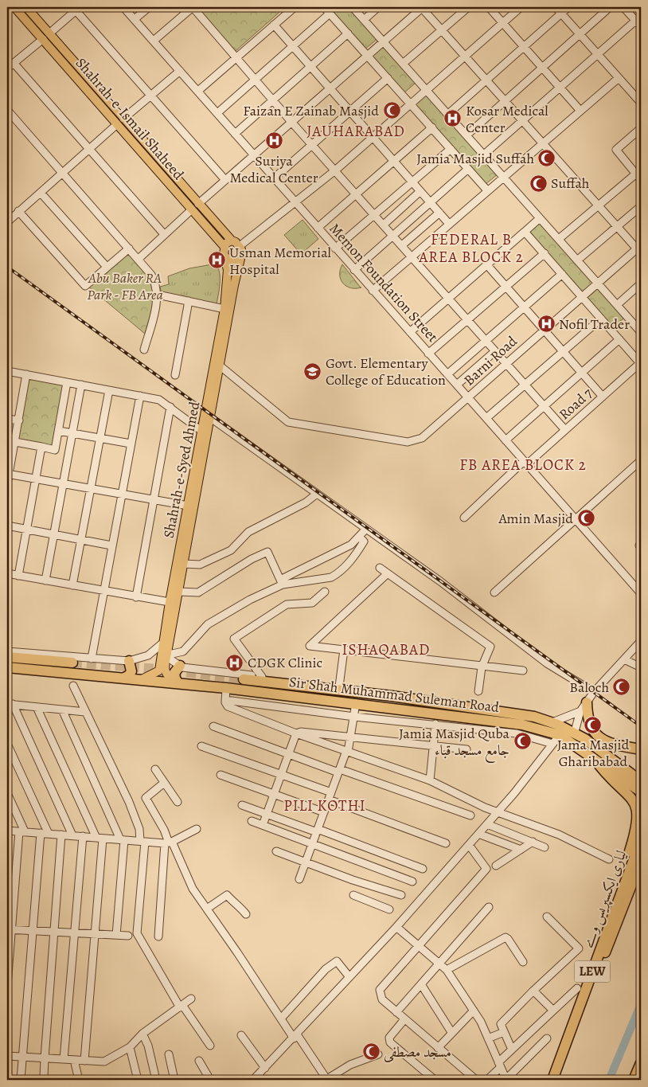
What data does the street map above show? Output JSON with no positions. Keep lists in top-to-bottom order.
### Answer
{
  "streets": {
    "highway": ["Sir Shah Muhammad Suleman Road", "لیاری ایکسپریس وے", "LEW"],
    "main road": ["Shahrah-e-Ismail Shaheed", "Shahrah-e-Syed Ahmed"],
    "street": ["Memon Foundation Street", "Barni Road", "Road 7"]
  },
  "crossings": [
    ["Shahrah-e-Ismail Shaheed", "Shahrah-e-Syed Ahmed"],
    ["Memon Foundation Street", "Barni Road"],
    ["Memon Foundation Street", "Road 7"],
    ["Barni Road", "Shahrah-e-Syed Ahmed"],
    ["Shahrah-e-Syed Ahmed", "Sir Shah Muhammad Suleman Road"],
    ["Sir Shah Muhammad Suleman Road", "LEW"],
    ["لیاری ایکسپریس وے", "LEW"]
  ],
  "districts": [
    "JAUHARABAD",
    "FEDERAL B AREA BLOCK 2",
    "FB AREA BLOCK 2",
    "ISHAQABAD",
    "PILI KOTHI"
  ],
  "parks": ["Abu Baker RA Park - FB Area"],
  "places": {
    "mosque": [
      "Faizan E Zainab Masjid",
      "Jamia Masjid Suffah",
      "Suffah",
      "Amin Masjid",
      "Baloch",
      "Jama Masjid Gharibabad",
      "Jamia Masjid Quba جامع مسجد قباء",
      "مسجد مصطفی"
    ],
    "hospital": [
      "Kosar Medical Center",
      "Suriya Medical Center",
      "Usman Memorial Hospital",
      "Nofil Trader",
      "CDGK Clinic"
    ],
    "school or university": ["Govt. Elementary College of Education"]
  }
}
